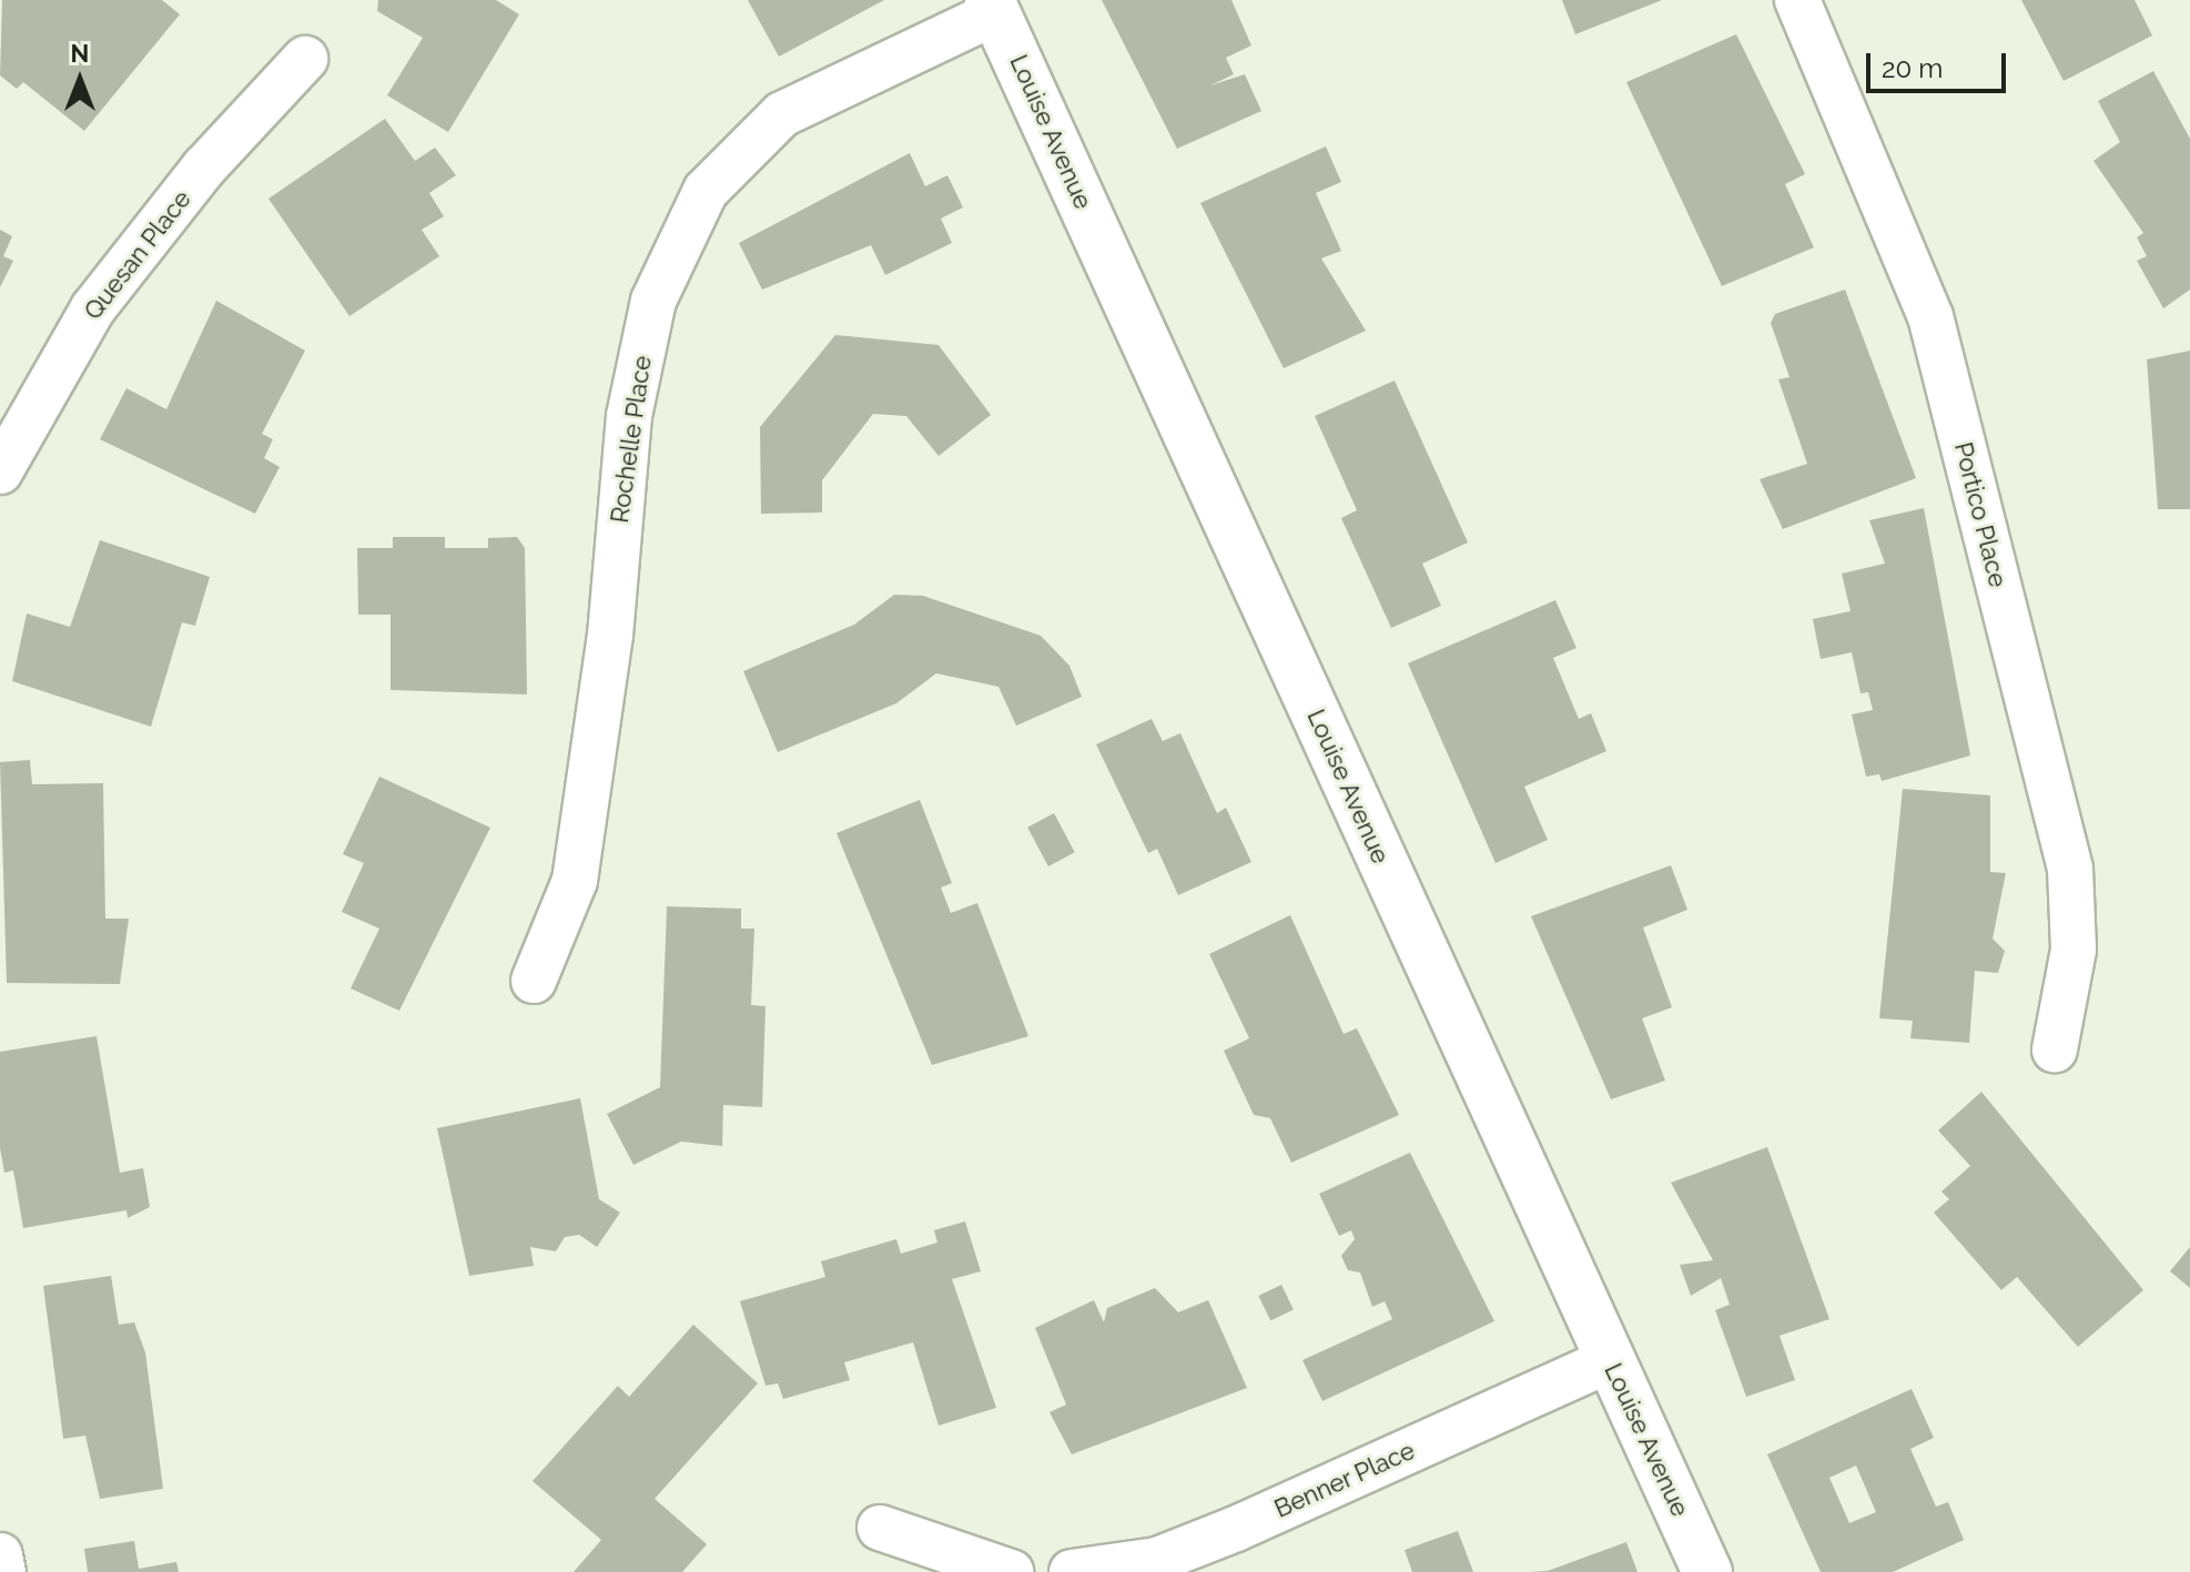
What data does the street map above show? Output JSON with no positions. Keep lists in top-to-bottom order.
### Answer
{
  "streets": {
    "street": [
      "Louise Avenue",
      "Quesan Place",
      "Rochelle Place",
      "Portico Place",
      "Benner Place"
    ]
  },
  "crossings": [
    ["Louise Avenue", "Rochelle Place"],
    ["Louise Avenue", "Benner Place"]
  ],
  "scale_bar": "20 m",
  "north": "top"
}
